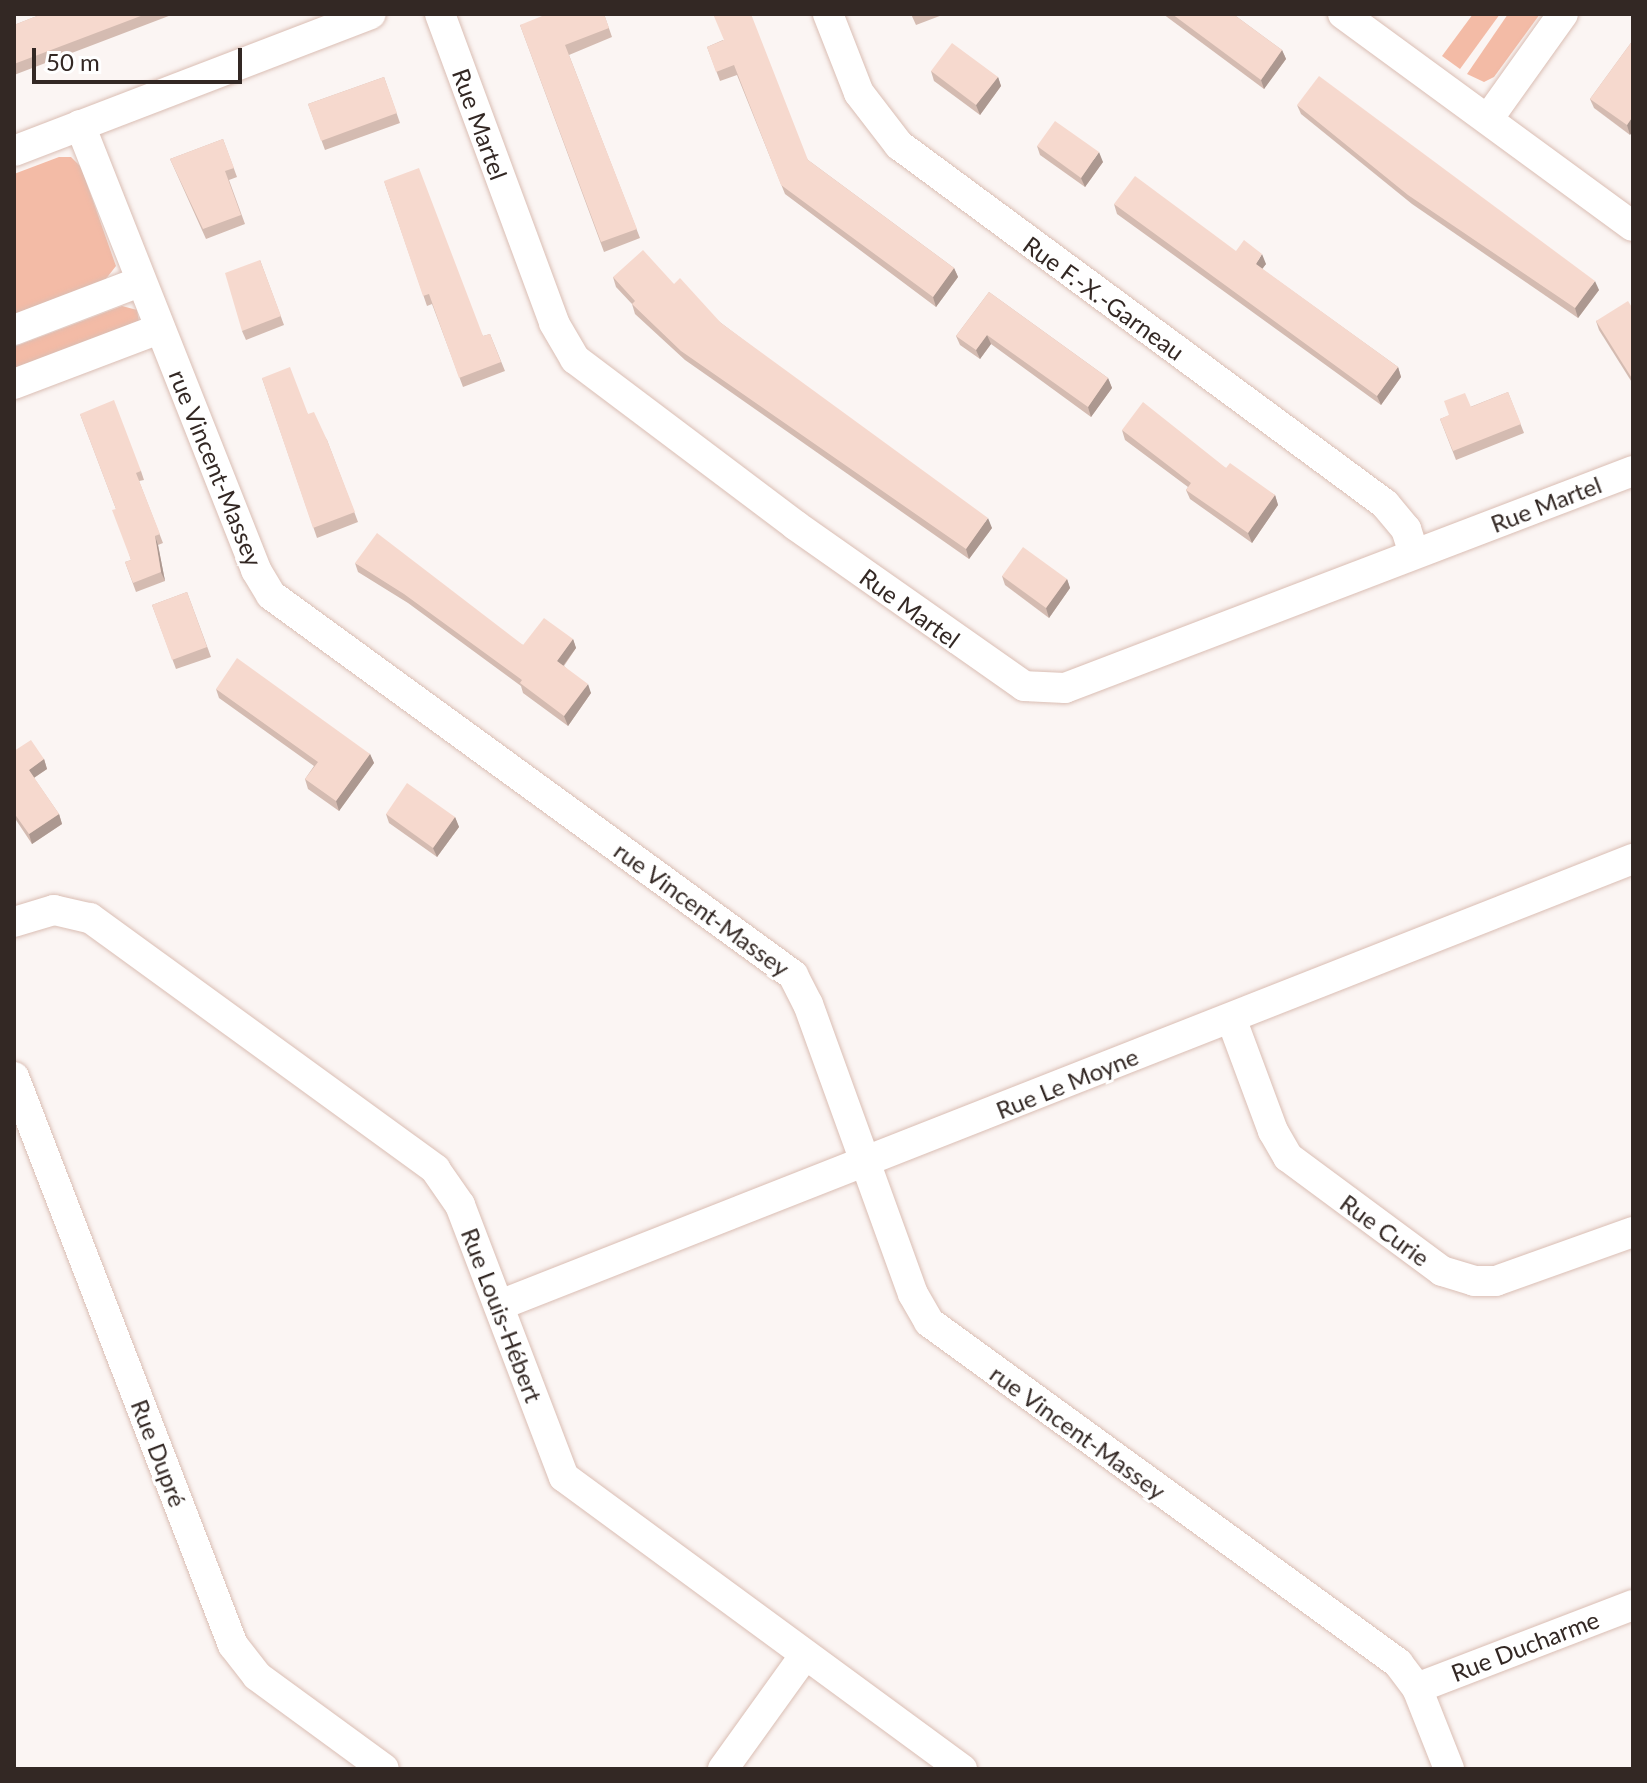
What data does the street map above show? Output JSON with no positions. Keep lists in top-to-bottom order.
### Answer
{
  "streets": {
    "street": [
      "Rue Martel",
      "Rue F.-X.-Garneau",
      "rue Vincent-Massey",
      "Rue Le Moyne",
      "Rue Curie",
      "Rue Louis-Hébert",
      "Rue Dupré",
      "Rue Ducharme"
    ]
  },
  "crossings": [
    ["Rue Martel", "Rue F.-X.-Garneau"],
    ["rue Vincent-Massey", "Rue Le Moyne"],
    ["rue Vincent-Massey", "Rue Ducharme"],
    ["Rue Le Moyne", "Rue Curie"],
    ["Rue Le Moyne", "Rue Louis-Hébert"]
  ],
  "scale_bar": "50 m"
}
